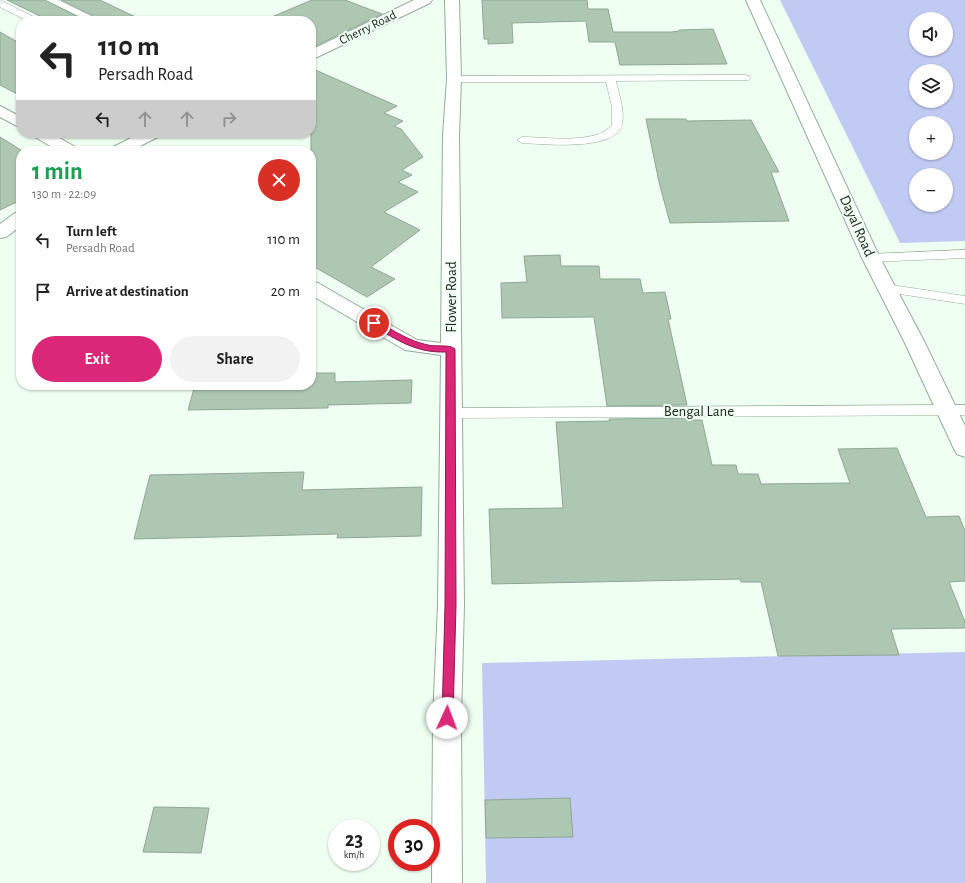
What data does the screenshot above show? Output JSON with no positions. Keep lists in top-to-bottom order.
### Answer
{
  "streets": {
    "street": ["Cherry Road", "Dayal Road", "Flower Road"],
    "lane": ["Bengal Lane"]
  },
  "crossings": [
    ["Dayal Road", "Bengal Lane"],
    ["Flower Road", "Bengal Lane"]
  ],
  "page": {
    "map_buttons": ["+", "−"],
    "turn": ["110 m", "Persadh Road"],
    "heading": ["1 min", "130 m · 22:09"],
    "list": [
      {
        "name": "Turn left",
        "note": "Persadh Road",
        "value": "110 m"
      },
      {
        "name": "Arrive at destination",
        "value": "20 m"
      }
    ],
    "buttons": ["Exit", "Share"],
    "speed": "23 km/h",
    "limit": "30"
  }
}
